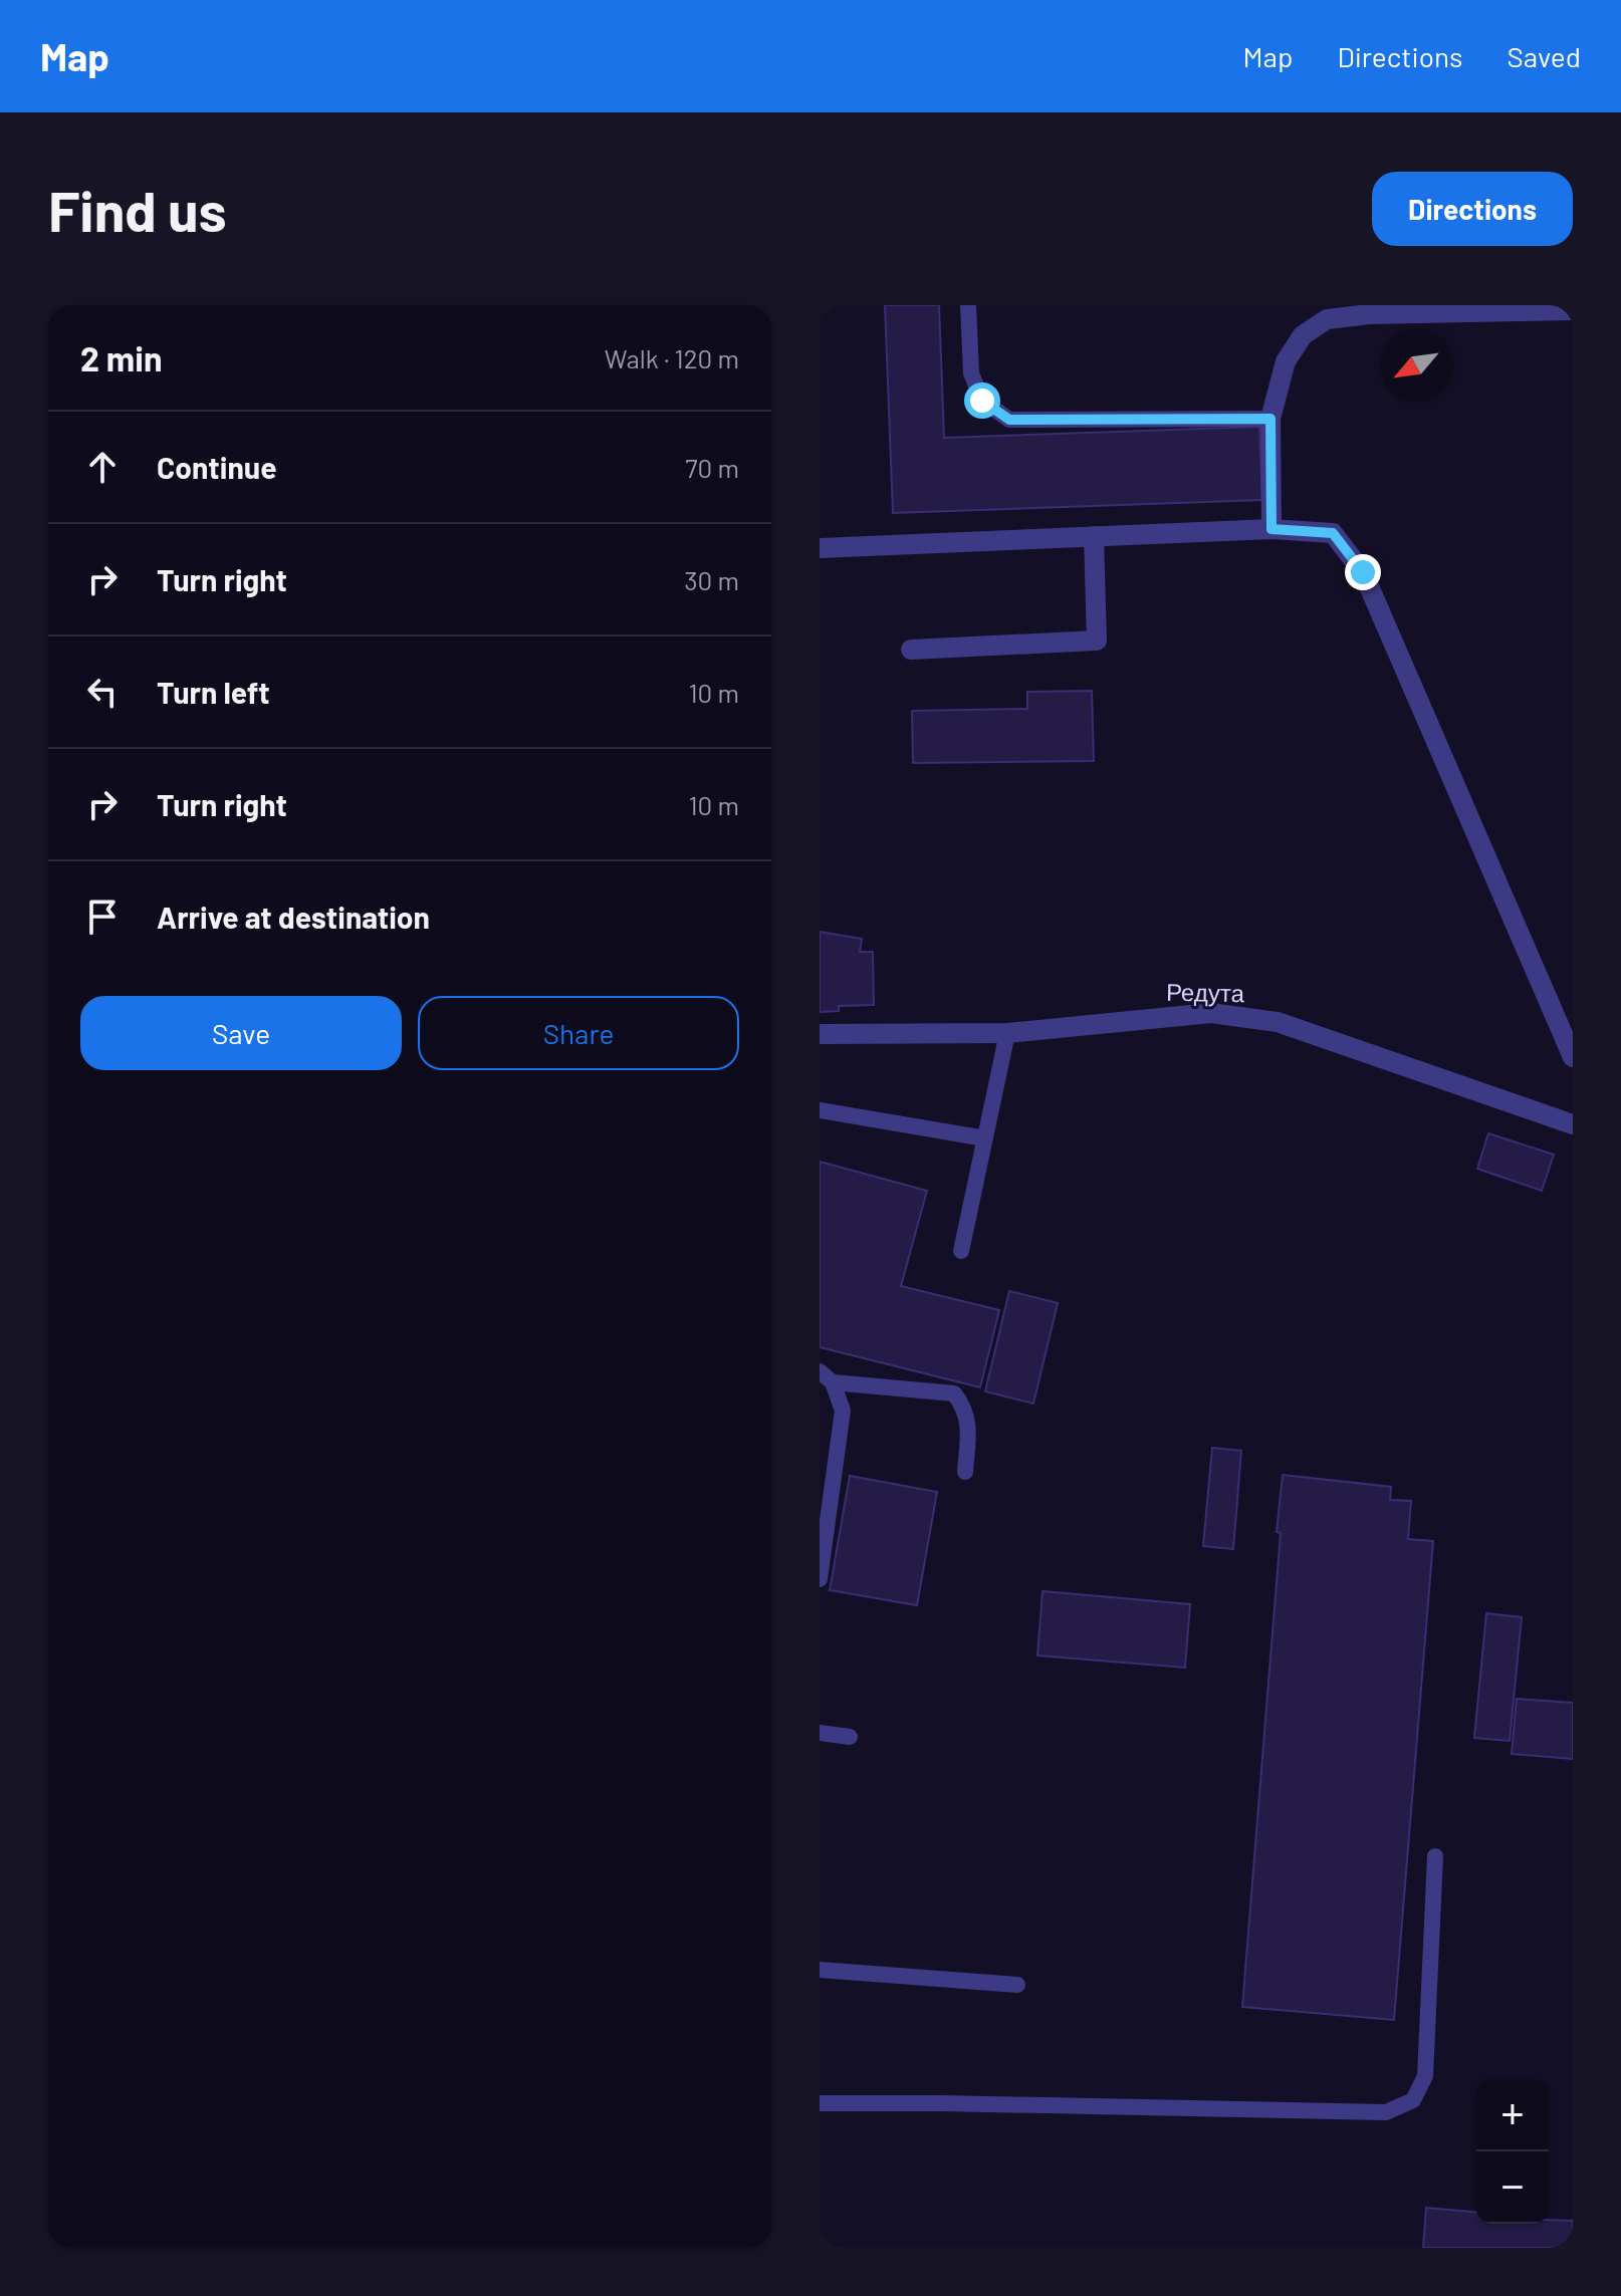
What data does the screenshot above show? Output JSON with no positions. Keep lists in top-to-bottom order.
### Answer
{
  "streets": {
    "street": ["Редута"]
  },
  "north": "bottom left",
  "page": {
    "header": "Map",
    "nav": ["Map", "Directions", "Saved"],
    "buttons": [
      "Directions",
      ["Save", "Share"]
    ],
    "title": "Find us",
    "heading": ["2 min", "Walk · 120 m"],
    "list": [
      ["Continue", "70 m"],
      ["Turn right", "30 m"],
      ["Turn left", "10 m"],
      ["Turn right", "10 m"],
      "Arrive at destination"
    ],
    "map_buttons": ["+", "−"]
  }
}
